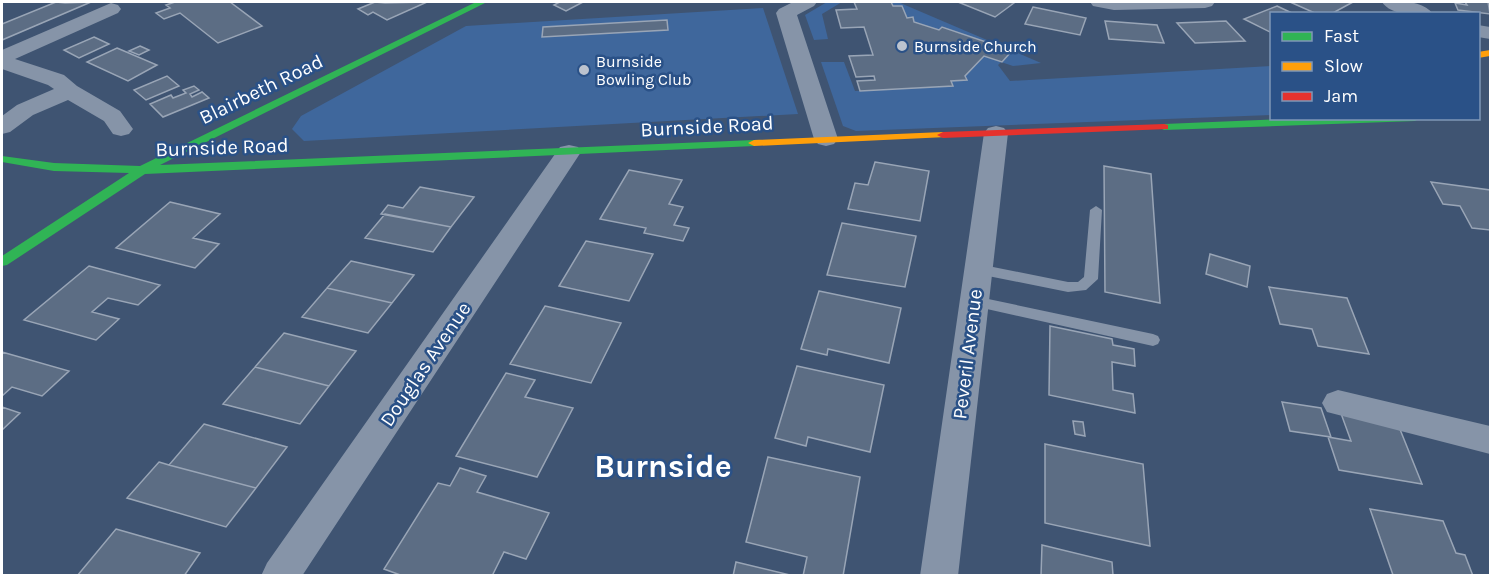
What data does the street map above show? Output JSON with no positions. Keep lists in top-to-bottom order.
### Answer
{
  "streets": {
    "street": [
      "Blairbeth Road",
      "Burnside Road",
      "Peveril Avenue",
      "Douglas Avenue"
    ]
  },
  "crossings": [
    ["Blairbeth Road", "Burnside Road"],
    ["Burnside Road", "Peveril Avenue"],
    ["Burnside Road", "Douglas Avenue"]
  ],
  "districts": ["Burnside"],
  "places": ["Burnside Church", "Burnside Bowling Club"],
  "legend": ["Fast", "Slow", "Jam"]
}
